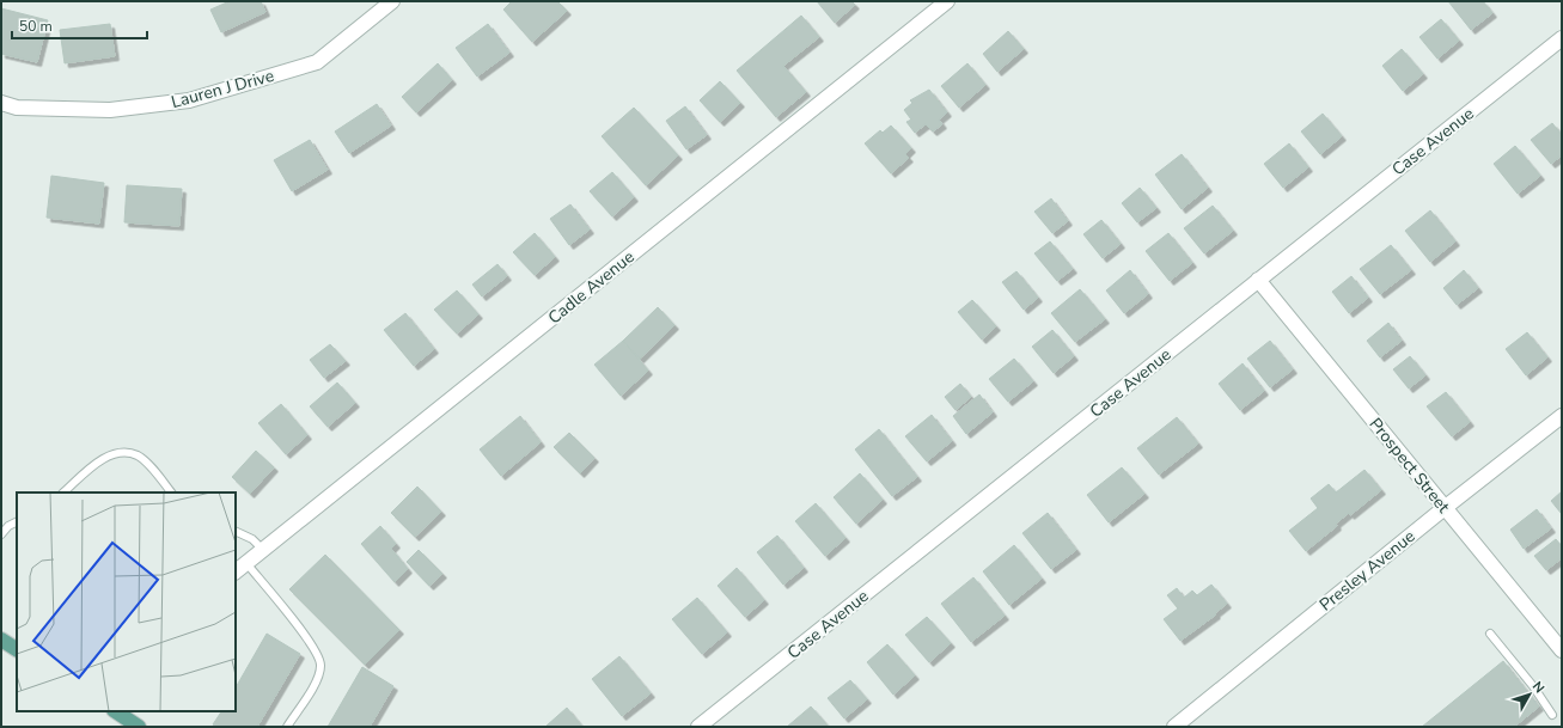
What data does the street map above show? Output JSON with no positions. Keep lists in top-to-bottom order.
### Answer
{
  "streets": {
    "street": [
      "Lauren J Drive",
      "Case Avenue",
      "Cadle Avenue",
      "Prospect Street",
      "Presley Avenue"
    ]
  },
  "crossings": [
    ["Case Avenue", "Prospect Street"],
    ["Prospect Street", "Presley Avenue"]
  ],
  "scale_bar": "50 m",
  "north": "top right"
}
